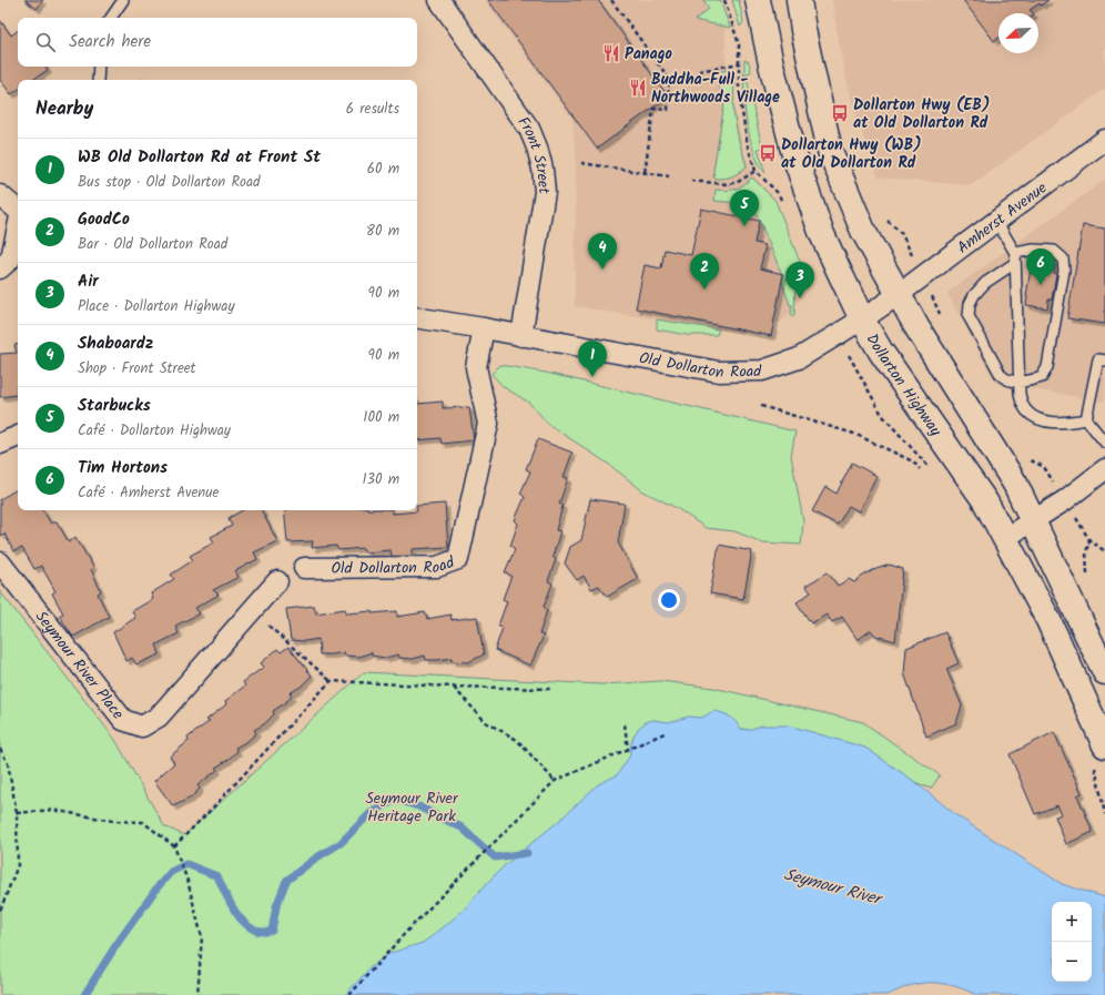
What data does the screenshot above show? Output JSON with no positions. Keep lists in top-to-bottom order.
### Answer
{
  "streets": {
    "main road": ["Dollarton Highway"],
    "street": [
      "Front Street",
      "Amherst Avenue",
      "Old Dollarton Road",
      "Seymour River Place"
    ]
  },
  "crossings": [
    ["Front Street", "Old Dollarton Road"],
    ["Amherst Avenue", "Old Dollarton Road"],
    ["Old Dollarton Road", "Dollarton Highway"]
  ],
  "water": ["Seymour River"],
  "parks": ["Seymour River Heritage Park"],
  "places": {
    "restaurant": ["Panago", "Buddha-Full - Northwoods Village"],
    "bus stop": ["Dollarton Hwy (EB) at Old Dollarton Rd", "Dollarton Hwy (WB) at Old Dollarton Rd"]
  },
  "north": "bottom left",
  "page": {
    "search": "Search here",
    "heading": ["Nearby", "6 results"],
    "list": [
      {
        "mark": "1",
        "name": "WB Old Dollarton Rd at Front St",
        "note": "Bus stop · Old Dollarton Road",
        "value": "60 m"
      },
      {
        "mark": "2",
        "name": "GoodCo",
        "note": "Bar · Old Dollarton Road",
        "value": "80 m"
      },
      {
        "mark": "3",
        "name": "Air",
        "note": "Place · Dollarton Highway",
        "value": "90 m"
      },
      {
        "mark": "4",
        "name": "Shaboardz",
        "note": "Shop · Front Street",
        "value": "90 m"
      },
      {
        "mark": "5",
        "name": "Starbucks",
        "note": "Café · Dollarton Highway",
        "value": "100 m"
      },
      {
        "mark": "6",
        "name": "Tim Hortons",
        "note": "Café · Amherst Avenue",
        "value": "130 m"
      }
    ],
    "pins": [
      "5",
      "4",
      "6",
      "2",
      "3",
      "1"
    ],
    "map_buttons": ["+", "−"]
  }
}
